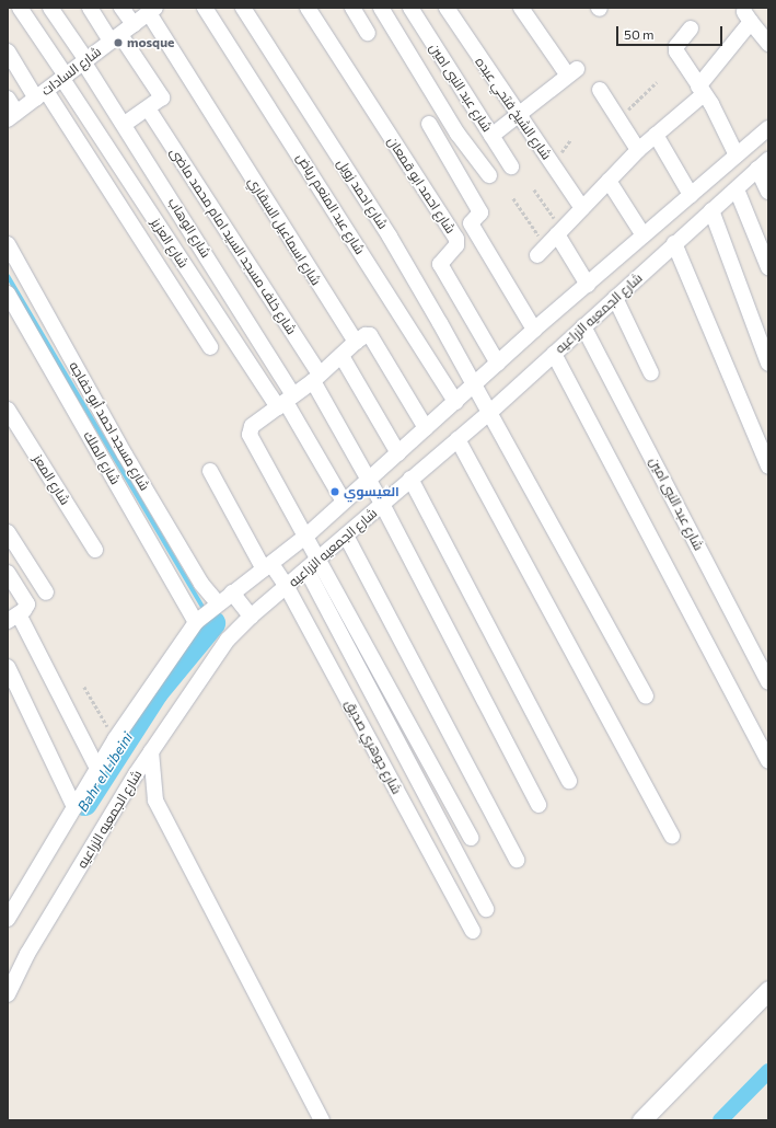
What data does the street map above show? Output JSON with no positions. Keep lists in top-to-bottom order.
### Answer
{
  "streets": {
    "street": [
      "شارع السادات",
      "شارع عبد النبى امين",
      "شارع الشيخ فتحي عبده",
      "شارع احمد ابو قمعان",
      "شارع احمد زويل",
      "شارع عبد المنعم رياض",
      "شارع الوهاب",
      "شارع اسماعيل السقاري",
      "شارع خلف مسجد السيد امام محمد ماضى",
      "شارع العزيز",
      "شارع الجمعيه الزراعيه",
      "شارع مسجد احمد أبو خفاجه",
      "شارع الملك",
      "شارع المعز",
      "شارع جوهري صديق"
    ]
  },
  "crossings": [
    ["شارع السادات", "شارع الوهاب"],
    ["شارع السادات", "شارع اسماعيل السقاري"],
    ["شارع السادات", "شارع العزيز"],
    ["شارع عبد النبى امين", "شارع الجمعيه الزراعيه"],
    ["شارع احمد ابو قمعان", "شارع الجمعيه الزراعيه"],
    ["شارع احمد زويل", "شارع الجمعيه الزراعيه"],
    ["شارع عبد المنعم رياض", "شارع الجمعيه الزراعيه"],
    ["شارع الوهاب", "شارع العزيز"],
    ["شارع خلف مسجد السيد امام محمد ماضى", "شارع الجمعيه الزراعيه"],
    ["شارع العزيز", "شارع الجمعيه الزراعيه"],
    ["شارع الجمعيه الزراعيه", "شارع مسجد احمد أبو خفاجه"],
    ["شارع الجمعيه الزراعيه", "شارع الملك"],
    ["شارع الجمعيه الزراعيه", "شارع جوهري صديق"]
  ],
  "water": ["Bahr el Libeini"],
  "places": ["mosque", "العيسوي"],
  "scale_bar": "50 m"
}
